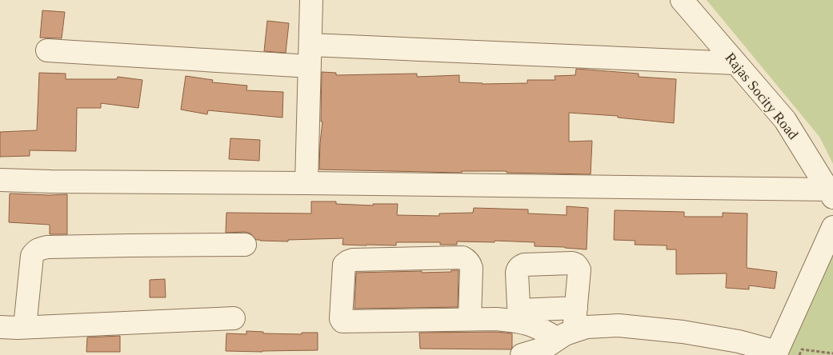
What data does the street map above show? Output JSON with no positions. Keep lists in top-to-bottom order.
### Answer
{
  "streets": {
    "street": ["Rajas Socity Road"]
  }
}
